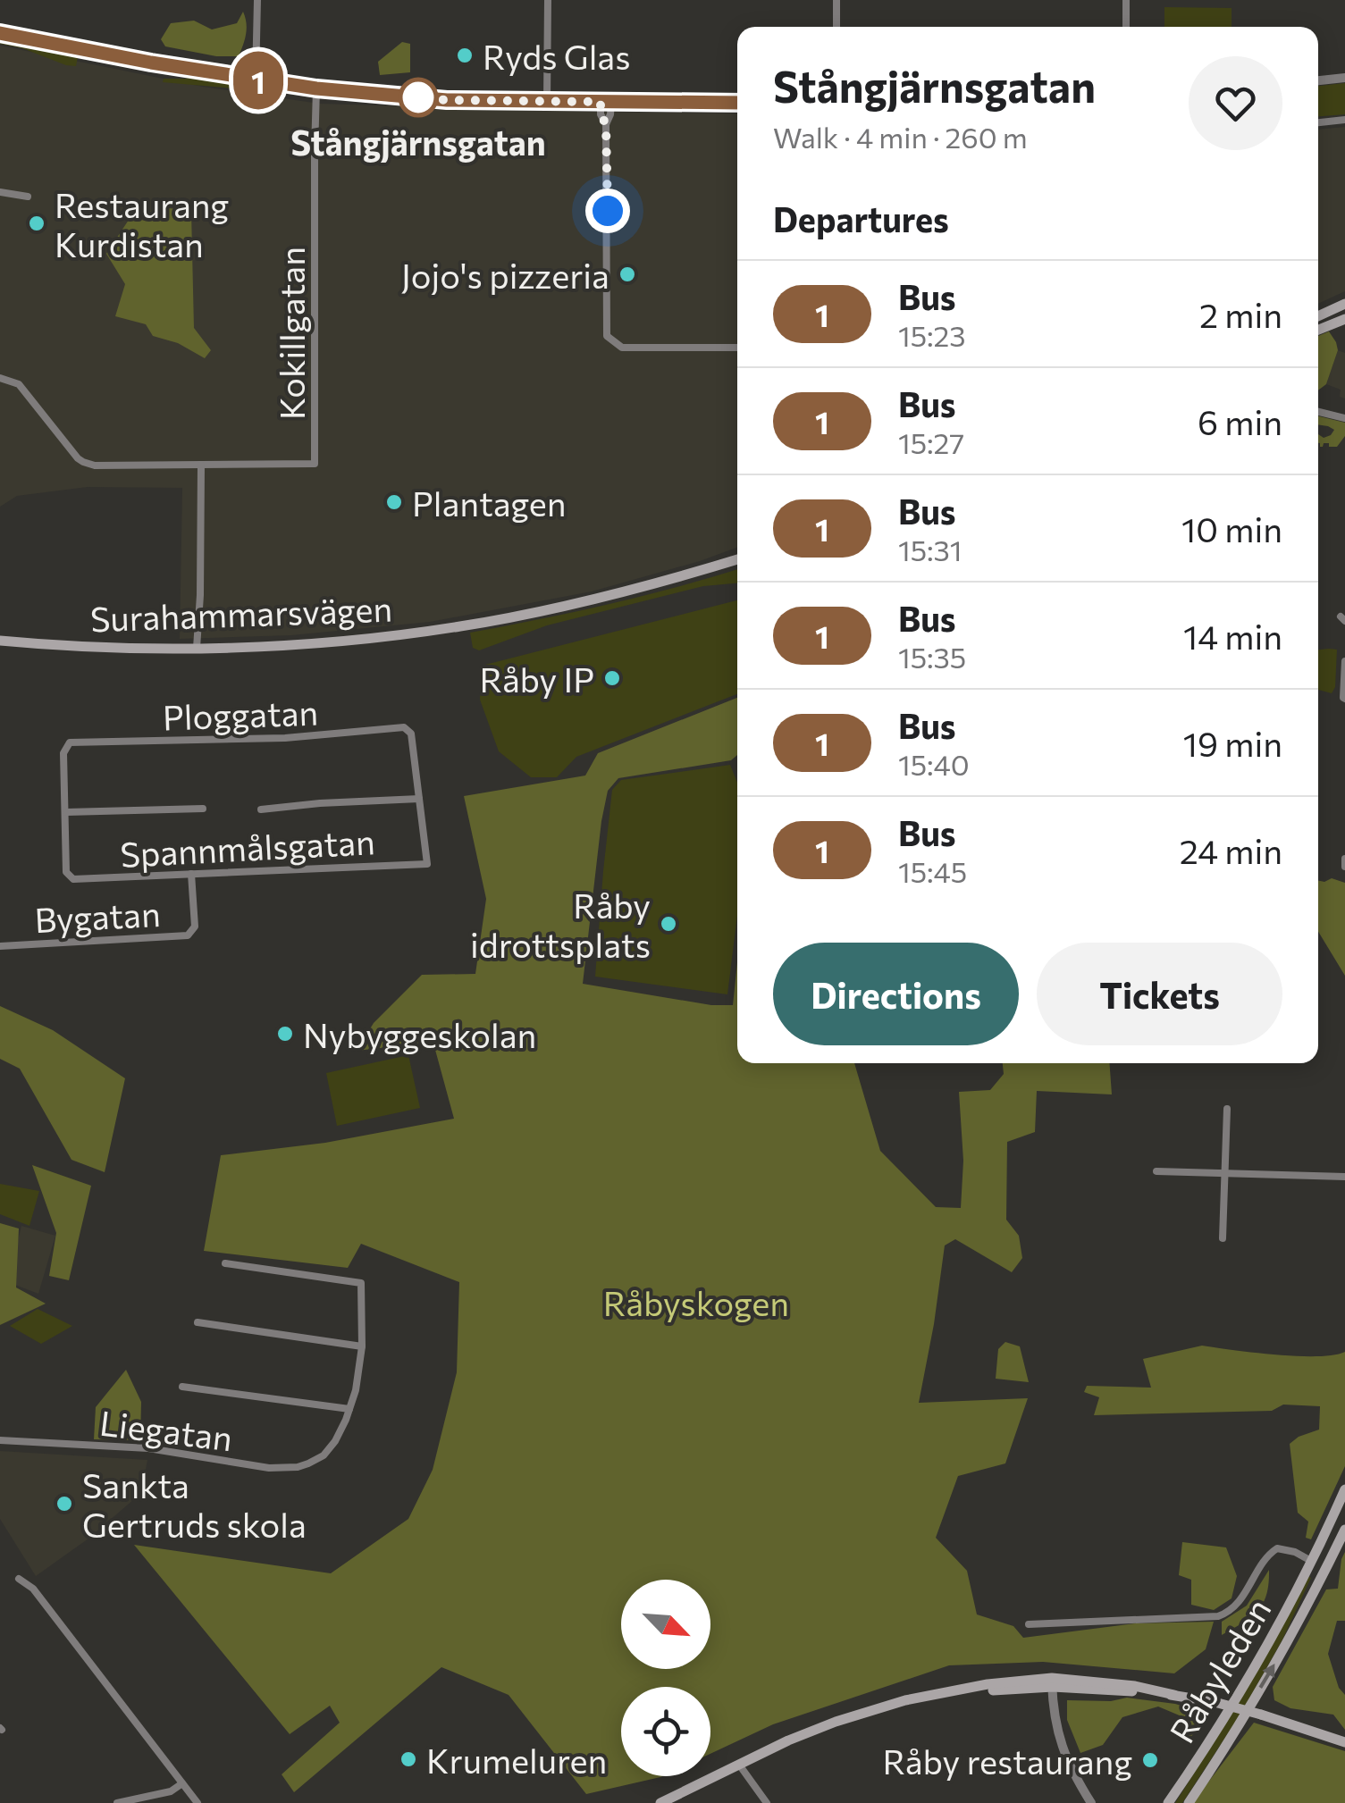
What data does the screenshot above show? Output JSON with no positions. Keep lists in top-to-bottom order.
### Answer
{
  "streets": {
    "main road": ["Surahammarsvägen", "Råbyleden"],
    "street": [
      "Kokillgatan",
      "Ploggatan",
      "Spannmålsgatan",
      "Bygatan",
      "Liegatan"
    ]
  },
  "crossings": [
    ["Ploggatan", "Spannmålsgatan"],
    ["Spannmålsgatan", "Bygatan"]
  ],
  "parks": ["Råbyskogen"],
  "places": [
    "Ryds Glas",
    "Stångjärnsgatan",
    "Restaurang Kurdistan",
    "Jojo's pizzeria",
    "Plantagen",
    "Råby IP",
    "Råby idrottsplats",
    "Nybyggeskolan",
    "Sankta Gertruds skola",
    "Krumeluren",
    "Råby restaurang"
  ],
  "lines": ["bus line 1"],
  "north": "bottom right",
  "page": {
    "on_map": "1",
    "heading": [
      ["Stångjärnsgatan", "Walk · 4 min · 260 m"],
      "Departures"
    ],
    "list": [
      {
        "mark": "1",
        "name": "Bus",
        "note": "15:23",
        "value": "2 min"
      },
      {
        "mark": "1",
        "name": "Bus",
        "note": "15:27",
        "value": "6 min"
      },
      {
        "mark": "1",
        "name": "Bus",
        "note": "15:31",
        "value": "10 min"
      },
      {
        "mark": "1",
        "name": "Bus",
        "note": "15:35",
        "value": "14 min"
      },
      {
        "mark": "1",
        "name": "Bus",
        "note": "15:40",
        "value": "19 min"
      },
      {
        "mark": "1",
        "name": "Bus",
        "note": "15:45",
        "value": "24 min"
      }
    ],
    "buttons": ["Directions", "Tickets"]
  }
}
